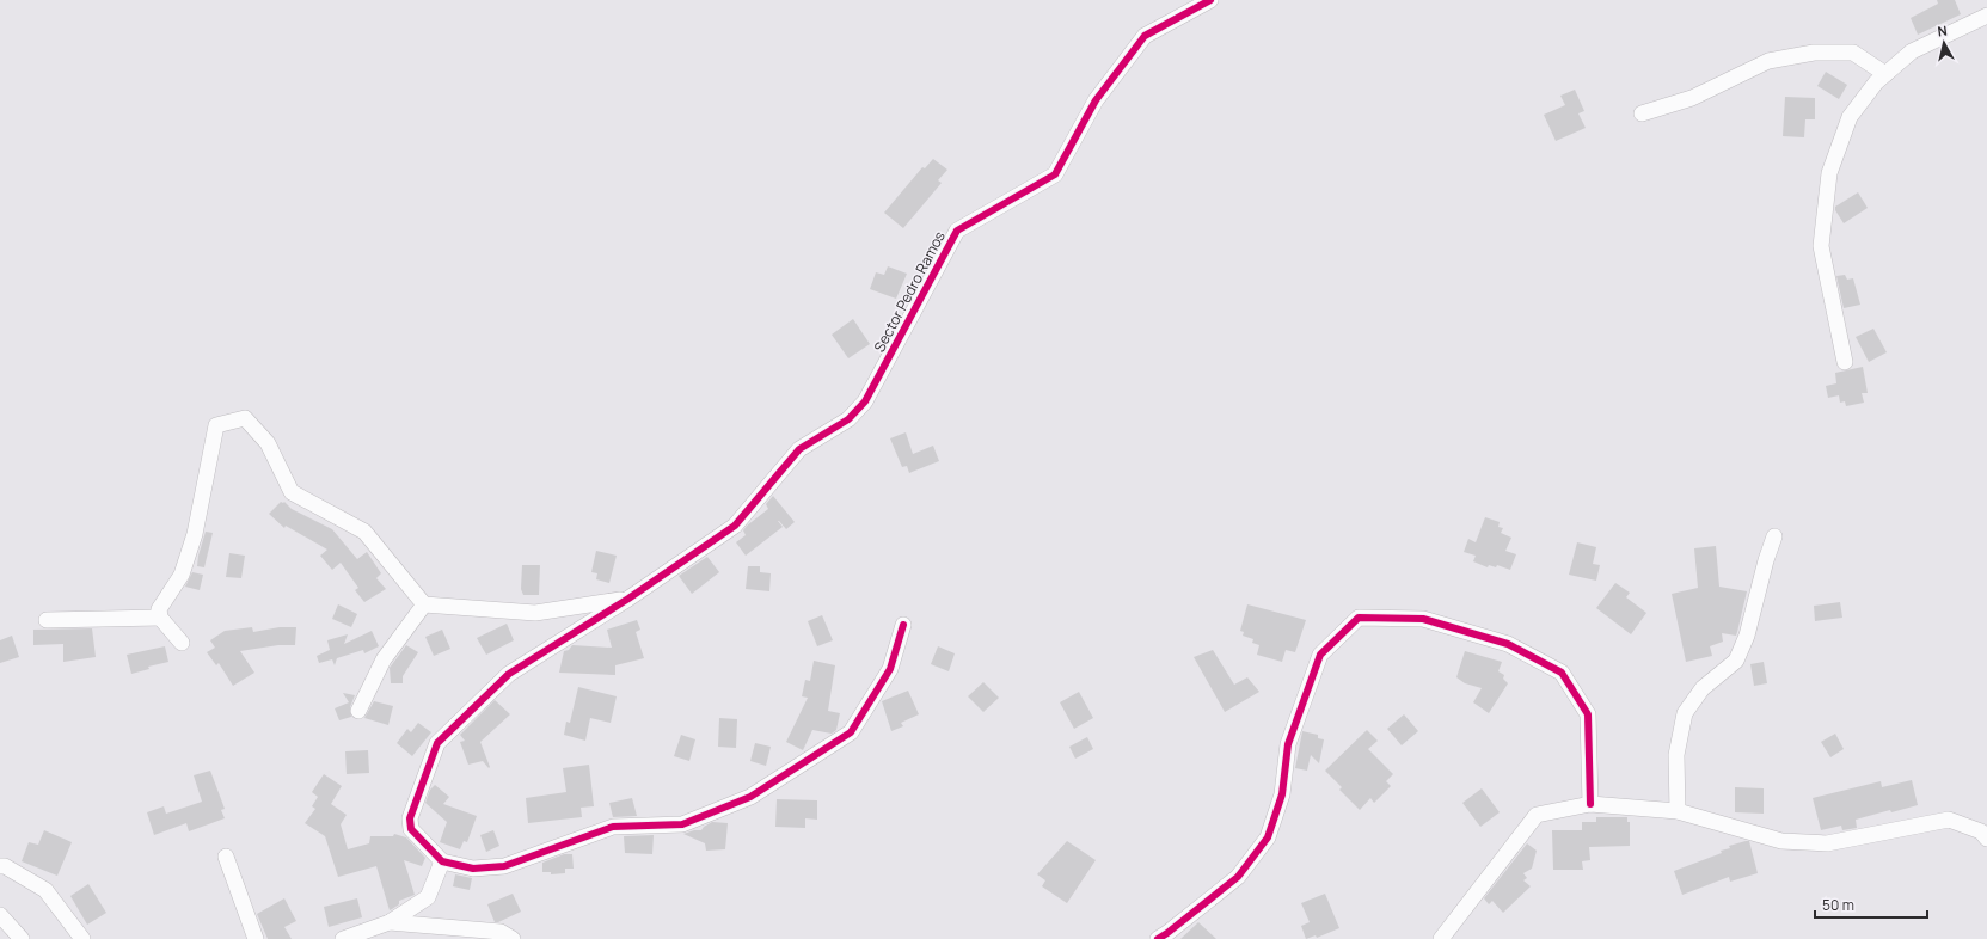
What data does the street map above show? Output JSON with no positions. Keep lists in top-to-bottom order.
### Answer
{
  "streets": {
    "street": ["Sector Pedro Ramos"]
  },
  "scale_bar": "50 m",
  "north": "top"
}
